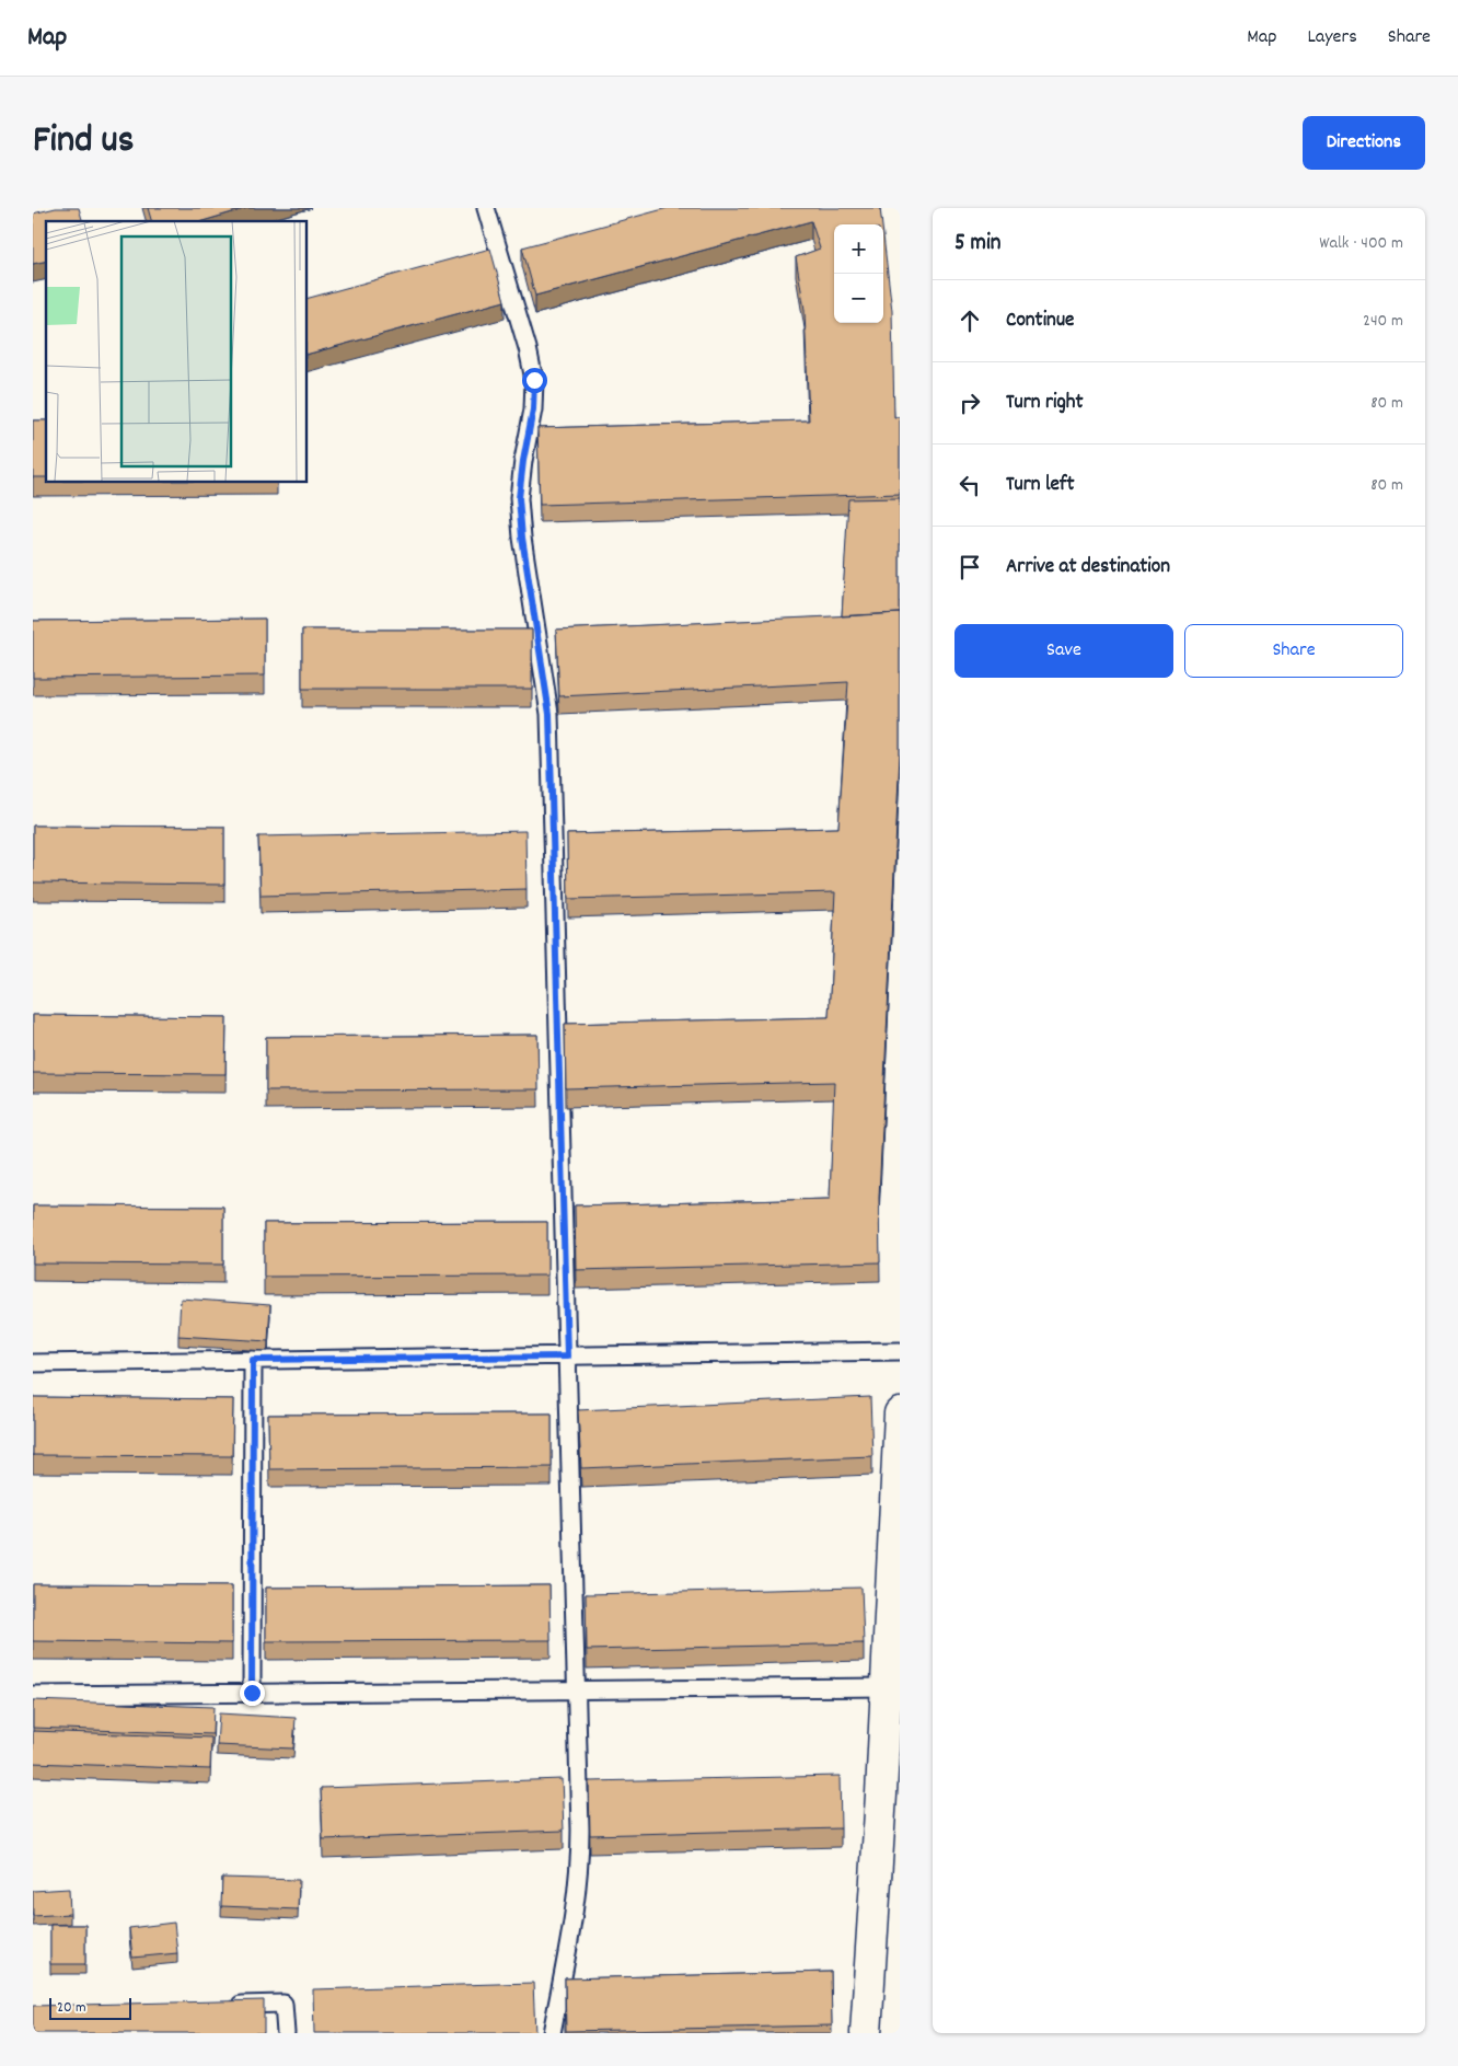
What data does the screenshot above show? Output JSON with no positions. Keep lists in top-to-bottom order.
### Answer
{
  "scale_bar": "20 m",
  "page": {
    "header": "Map",
    "nav": ["Map", "Layers", "Share"],
    "title": "Find us",
    "buttons": [
      "Directions",
      ["Save", "Share"]
    ],
    "heading": ["5 min", "Walk · 400 m"],
    "map_buttons": ["+", "−"],
    "list": [
      ["Continue", "240 m"],
      ["Turn right", "80 m"],
      ["Turn left", "80 m"],
      "Arrive at destination"
    ],
    "scale": "20 m"
  }
}
